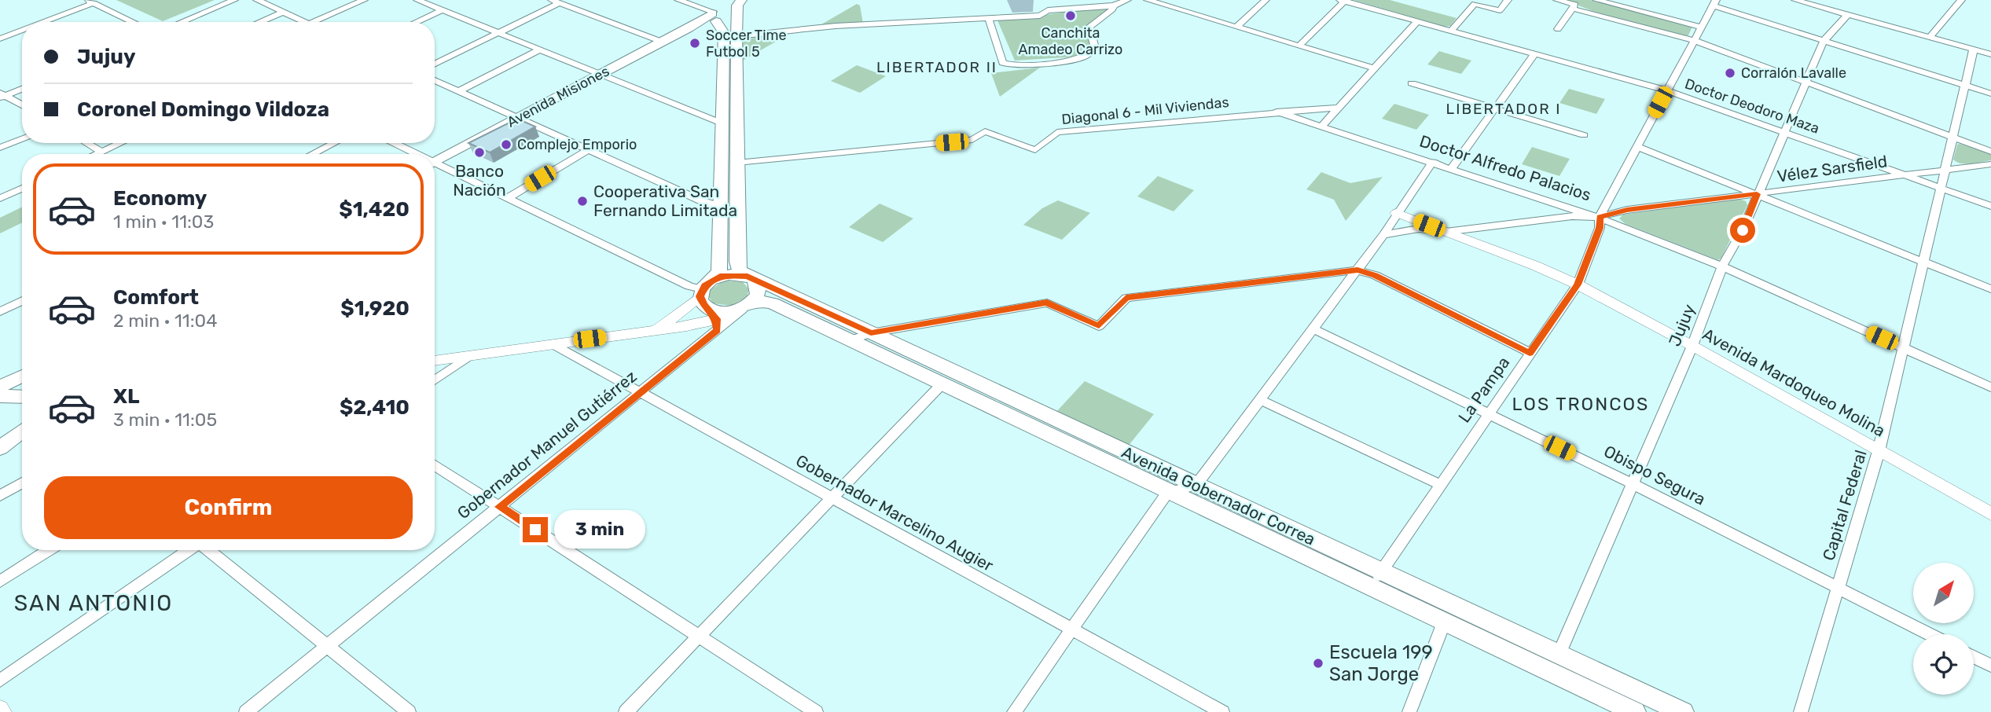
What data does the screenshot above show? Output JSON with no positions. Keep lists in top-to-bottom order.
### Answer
{
  "streets": {
    "main road": ["Avenida Misiones", "Avenida Gobernador Correa"],
    "street": [
      "Doctor Deodoro Maza",
      "Diagonal 6 - Mil Viviendas",
      "Doctor Alfredo Palacios",
      "Vélez Sarsfield",
      "Jujuy",
      "Avenida Mardoqueo Molina",
      "La Pampa",
      "Gobernador Manuel Gutiérrez",
      "Obispo Segura",
      "Capital Federal",
      "Gobernador Marcelino Augier"
    ]
  },
  "crossings": [
    ["Doctor Deodoro Maza", "Vélez Sarsfield"],
    ["Doctor Deodoro Maza", "Jujuy"],
    ["Doctor Deodoro Maza", "La Pampa"],
    ["Doctor Deodoro Maza", "Capital Federal"],
    ["Diagonal 6 - Mil Viviendas", "Doctor Alfredo Palacios"],
    ["Doctor Alfredo Palacios", "Vélez Sarsfield"],
    ["Doctor Alfredo Palacios", "Jujuy"],
    ["Doctor Alfredo Palacios", "La Pampa"],
    ["Doctor Alfredo Palacios", "Capital Federal"],
    ["Vélez Sarsfield", "Jujuy"],
    ["Vélez Sarsfield", "Avenida Mardoqueo Molina"],
    ["Vélez Sarsfield", "La Pampa"],
    ["Vélez Sarsfield", "Capital Federal"],
    ["Jujuy", "Avenida Mardoqueo Molina"],
    ["Jujuy", "Obispo Segura"],
    ["Jujuy", "Avenida Gobernador Correa"],
    ["Avenida Mardoqueo Molina", "La Pampa"],
    ["Avenida Mardoqueo Molina", "Capital Federal"],
    ["La Pampa", "Obispo Segura"],
    ["La Pampa", "Avenida Gobernador Correa"],
    ["Gobernador Manuel Gutiérrez", "Avenida Gobernador Correa"],
    ["Gobernador Manuel Gutiérrez", "Gobernador Marcelino Augier"],
    ["Obispo Segura", "Capital Federal"]
  ],
  "districts": [
    "LIBERTADOR II",
    "LIBERTADOR I",
    "LOS TRONCOS",
    "SAN ANTONIO"
  ],
  "places": [
    "Canchita Amadeo Carrizo",
    "Soccer Time Futbol 5",
    "Corralón Lavalle",
    "Complejo Emporio",
    "Banco Nación",
    "Cooperativa San Fernando Limitada",
    "Escuela 199 San Jorge"
  ],
  "north": "top right",
  "page": {
    "banner": ["Jujuy", "Coronel Domingo Vildoza"],
    "list": [
      {
        "name": "Economy",
        "note": "1 min · 11:03",
        "value": "$1,420"
      },
      {
        "name": "Comfort",
        "note": "2 min · 11:04",
        "value": "$1,920"
      },
      {
        "name": "XL",
        "note": "3 min · 11:05",
        "value": "$2,410"
      }
    ],
    "buttons": "Confirm",
    "bubble": "3 min"
  }
}
